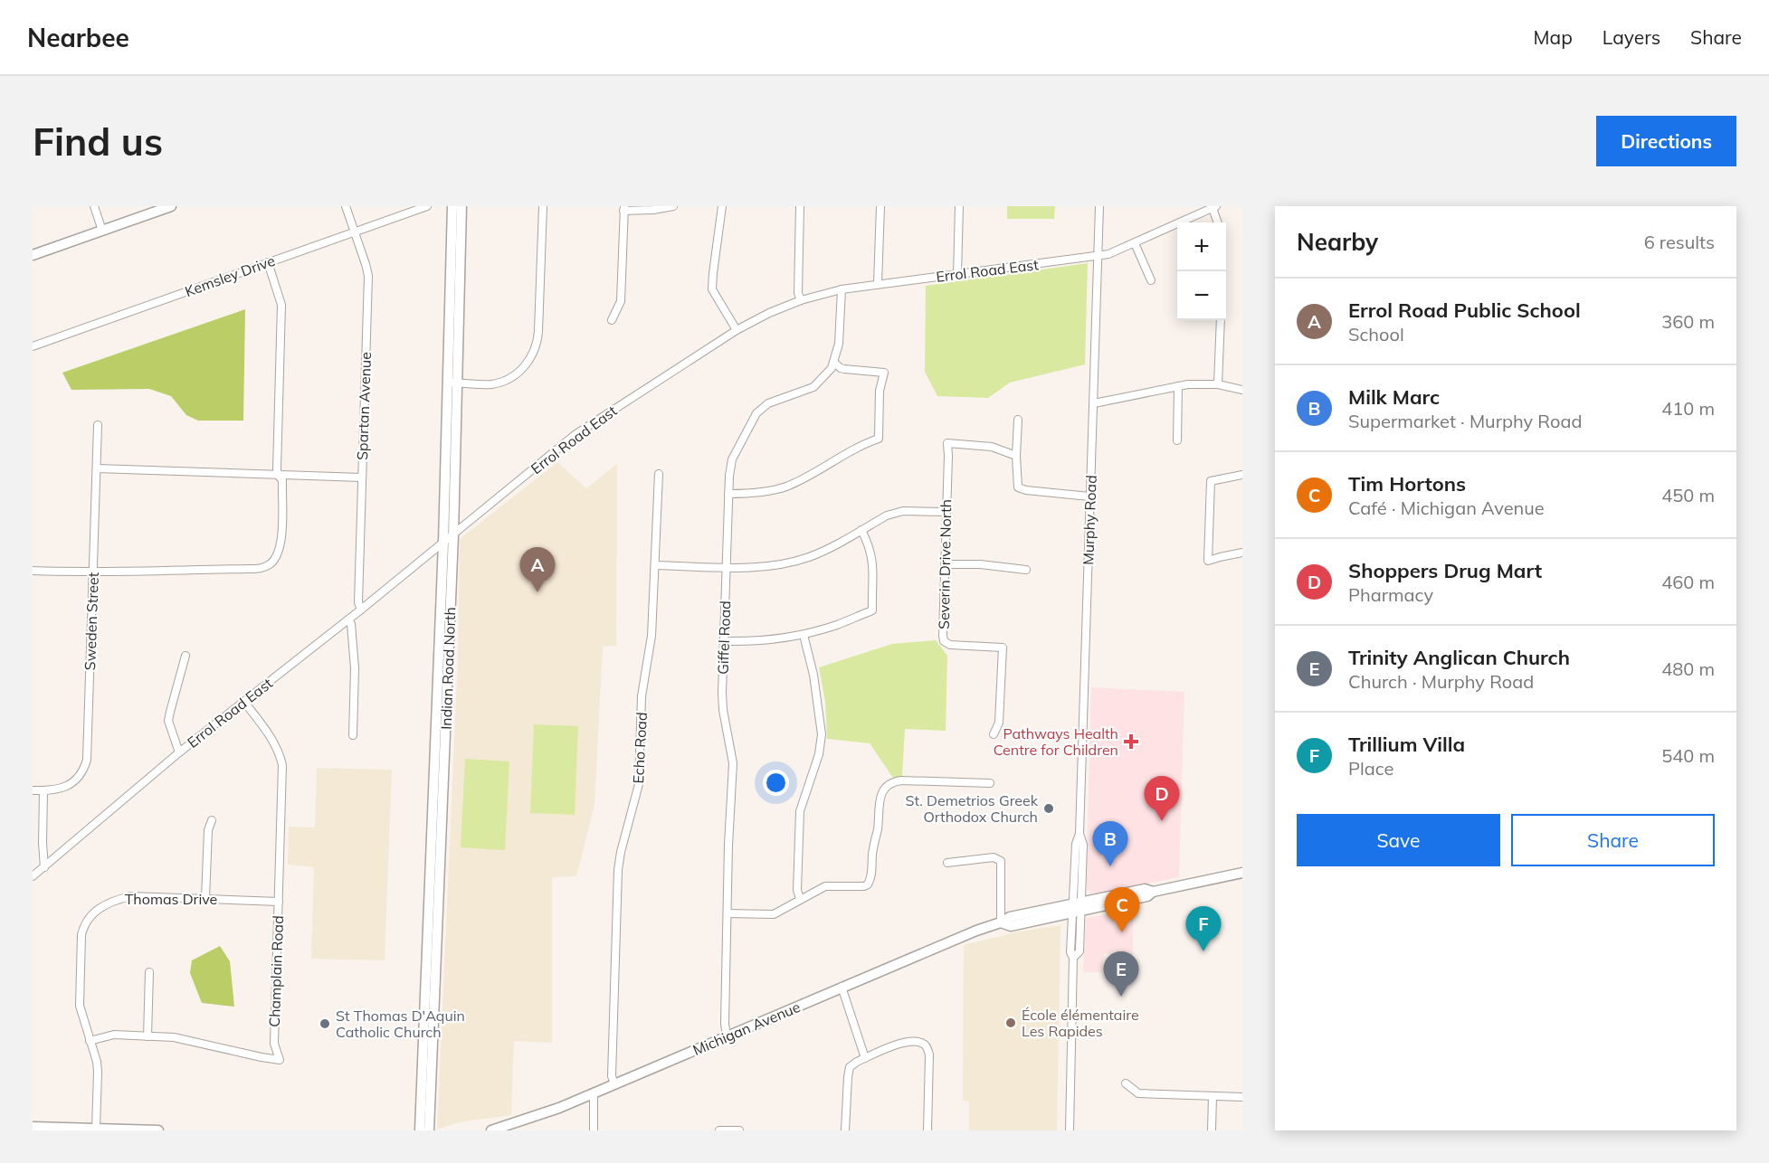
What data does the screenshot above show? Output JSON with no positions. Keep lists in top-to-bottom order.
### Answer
{
  "streets": {
    "main road": ["Indian Road North", "Michigan Avenue"],
    "street": [
      "Errol Road East",
      "Kemsley Drive",
      "Spartan Avenue",
      "Murphy Road",
      "Severin Drive North",
      "Sweden Street",
      "Giffel Road",
      "Echo Road",
      "Thomas Drive",
      "Champlain Road"
    ]
  },
  "crossings": [
    ["Errol Road East", "Spartan Avenue"],
    ["Errol Road East", "Murphy Road"],
    ["Errol Road East", "Giffel Road"],
    ["Errol Road East", "Indian Road North"],
    ["Errol Road East", "Champlain Road"],
    ["Kemsley Drive", "Spartan Avenue"],
    ["Murphy Road", "Michigan Avenue"],
    ["Giffel Road", "Michigan Avenue"],
    ["Echo Road", "Michigan Avenue"],
    ["Thomas Drive", "Champlain Road"]
  ],
  "places": {
    "health": ["Pathways Health Centre for Children"],
    "other": ["St. Demetrios Greek Orthodox Church", "École élémentaire Les Rapides", "St Thomas D'Aquin Catholic Church"]
  },
  "page": {
    "header": "Nearbee",
    "nav": ["Map", "Layers", "Share"],
    "buttons": [
      "Directions",
      ["Save", "Share"]
    ],
    "title": "Find us",
    "heading": ["Nearby", "6 results"],
    "map_buttons": ["+", "−"],
    "list": [
      {
        "mark": "A",
        "name": "Errol Road Public School",
        "note": "School",
        "value": "360 m"
      },
      {
        "mark": "B",
        "name": "Milk Marc",
        "note": "Supermarket · Murphy Road",
        "value": "410 m"
      },
      {
        "mark": "C",
        "name": "Tim Hortons",
        "note": "Café · Michigan Avenue",
        "value": "450 m"
      },
      {
        "mark": "D",
        "name": "Shoppers Drug Mart",
        "note": "Pharmacy",
        "value": "460 m"
      },
      {
        "mark": "E",
        "name": "Trinity Anglican Church",
        "note": "Church · Murphy Road",
        "value": "480 m"
      },
      {
        "mark": "F",
        "name": "Trillium Villa",
        "note": "Place",
        "value": "540 m"
      }
    ],
    "pins": [
      "A",
      "D",
      "B",
      "C",
      "F",
      "E"
    ]
  }
}
